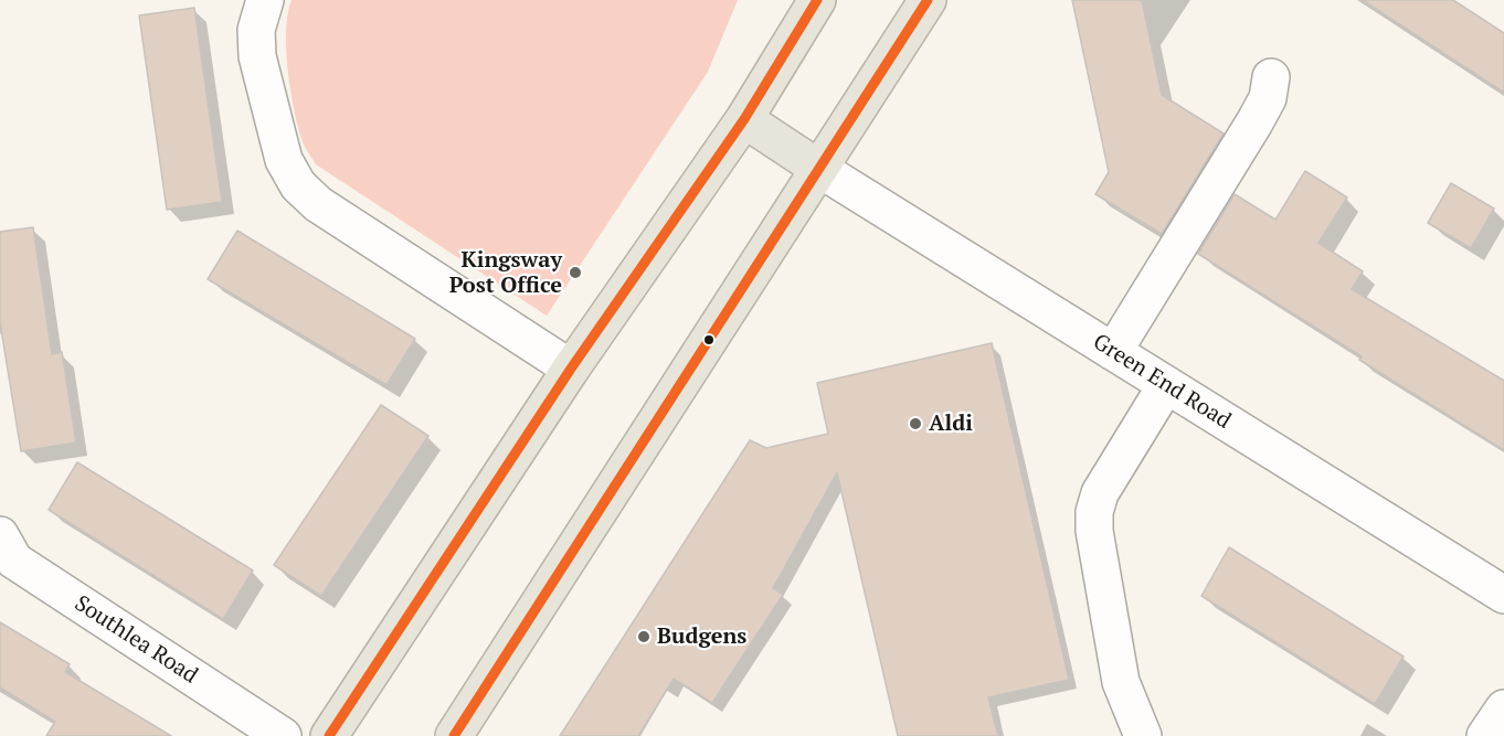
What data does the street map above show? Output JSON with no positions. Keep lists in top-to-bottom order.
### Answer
{
  "streets": {
    "street": ["Green End Road", "Southlea Road"]
  },
  "places": ["Kingsway Post Office", "Aldi", "Budgens"]
}
